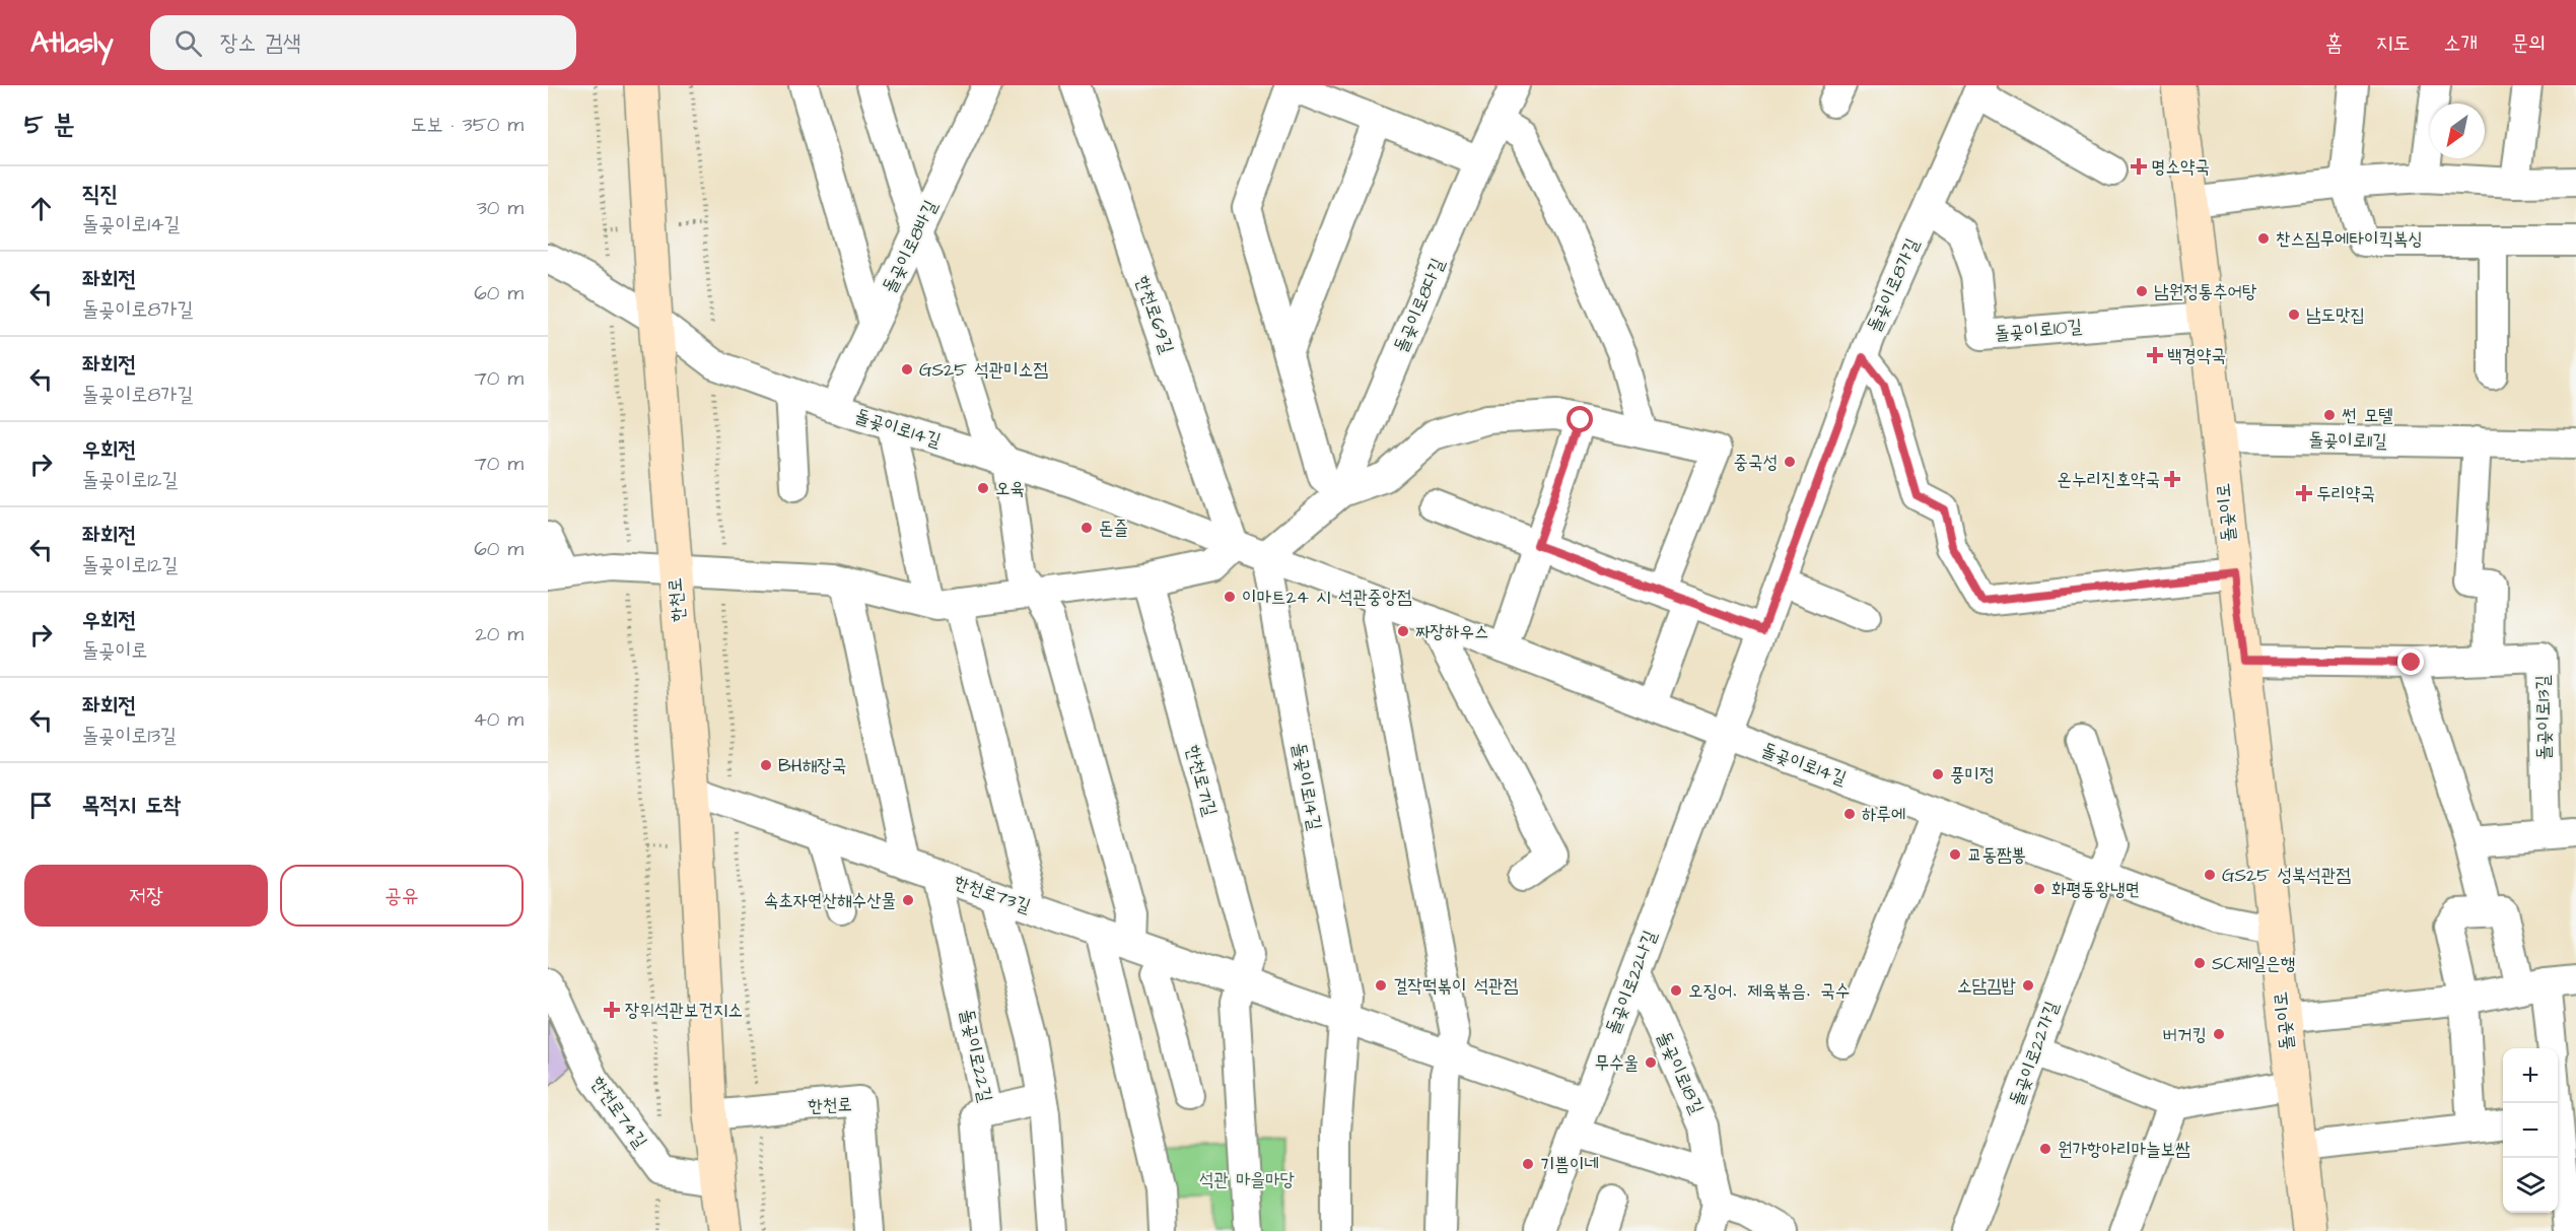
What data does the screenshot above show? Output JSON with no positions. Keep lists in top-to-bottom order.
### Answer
{
  "streets": {
    "main road": ["돌곶이로", "한천로"],
    "street": [
      "돌곶이로8바길",
      "돌곶이로8가길",
      "돌곶이로8다길",
      "한천로69길",
      "돌곶이로10길",
      "돌곶이로14길",
      "돌곶이로11길",
      "돌곶이로13길",
      "한천로71길",
      "한천로73길",
      "돌곶이로22나길",
      "돌곶이로22가길",
      "돌곶이로22길",
      "돌곶이로18길",
      "한천로74길"
    ]
  },
  "crossings": [
    ["돌곶이로8바길", "돌곶이로14길"],
    ["돌곶이로8가길", "돌곶이로10길"],
    ["돌곶이로8가길", "돌곶이로14길"],
    ["돌곶이로8가길", "돌곶이로22나길"],
    ["돌곶이로8다길", "돌곶이로14길"],
    ["한천로69길", "돌곶이로14길"],
    ["돌곶이로10길", "돌곶이로"],
    ["돌곶이로14길", "돌곶이로"],
    ["돌곶이로14길", "한천로"],
    ["돌곶이로14길", "한천로73길"],
    ["돌곶이로14길", "돌곶이로22나길"],
    ["돌곶이로14길", "돌곶이로22가길"],
    ["돌곶이로11길", "돌곶이로"],
    ["돌곶이로", "돌곶이로13길"],
    ["한천로", "한천로73길"],
    ["한천로71길", "한천로73길"],
    ["한천로73길", "돌곶이로22나길"],
    ["한천로73길", "돌곶이로22길"],
    ["돌곶이로22나길", "돌곶이로18길"]
  ],
  "parks": ["석관 마을마당"],
  "places": {
    "health": [
      "명소약국",
      "백경약국",
      "온누리진호약국",
      "두리약국",
      "장위석관보건지소"
    ],
    "other": [
      "찬스짐무에타이킥복싱",
      "남원정통추어탕",
      "남도맛집",
      "GS25 석관미소점",
      "썬 모텔",
      "중국성",
      "오육",
      "돈즐",
      "이마트24 시 석관중앙점",
      "짜장하우스",
      "BH해장국",
      "풍미정",
      "하루에",
      "교동짬뽕",
      "GS25 성북석관점",
      "화평동왕냉면",
      "속초자연산해수산물",
      "SC제일은행",
      "걸작떡볶이 석관점",
      "소담김밥",
      "오징어．제육볶음．국수",
      "버거킹",
      "무수울",
      "원가항아리마늘보쌈",
      "기쁨이네"
    ]
  },
  "north": "bottom left",
  "page": {
    "header": "Atlasly",
    "search": "장소 검색",
    "nav": [
      "홈",
      "지도",
      "소개",
      "문의"
    ],
    "heading": ["5 분", "도보 · 350 m"],
    "list": [
      ["직진", "돌곶이로14길", "30 m"],
      ["좌회전", "돌곶이로8가길", "60 m"],
      ["좌회전", "돌곶이로8가길", "70 m"],
      ["우회전", "돌곶이로12길", "70 m"],
      ["좌회전", "돌곶이로12길", "60 m"],
      ["우회전", "돌곶이로", "20 m"],
      ["좌회전", "돌곶이로13길", "40 m"],
      "목적지 도착"
    ],
    "buttons": ["저장", "공유"],
    "map_buttons": ["+", "−"]
  }
}
